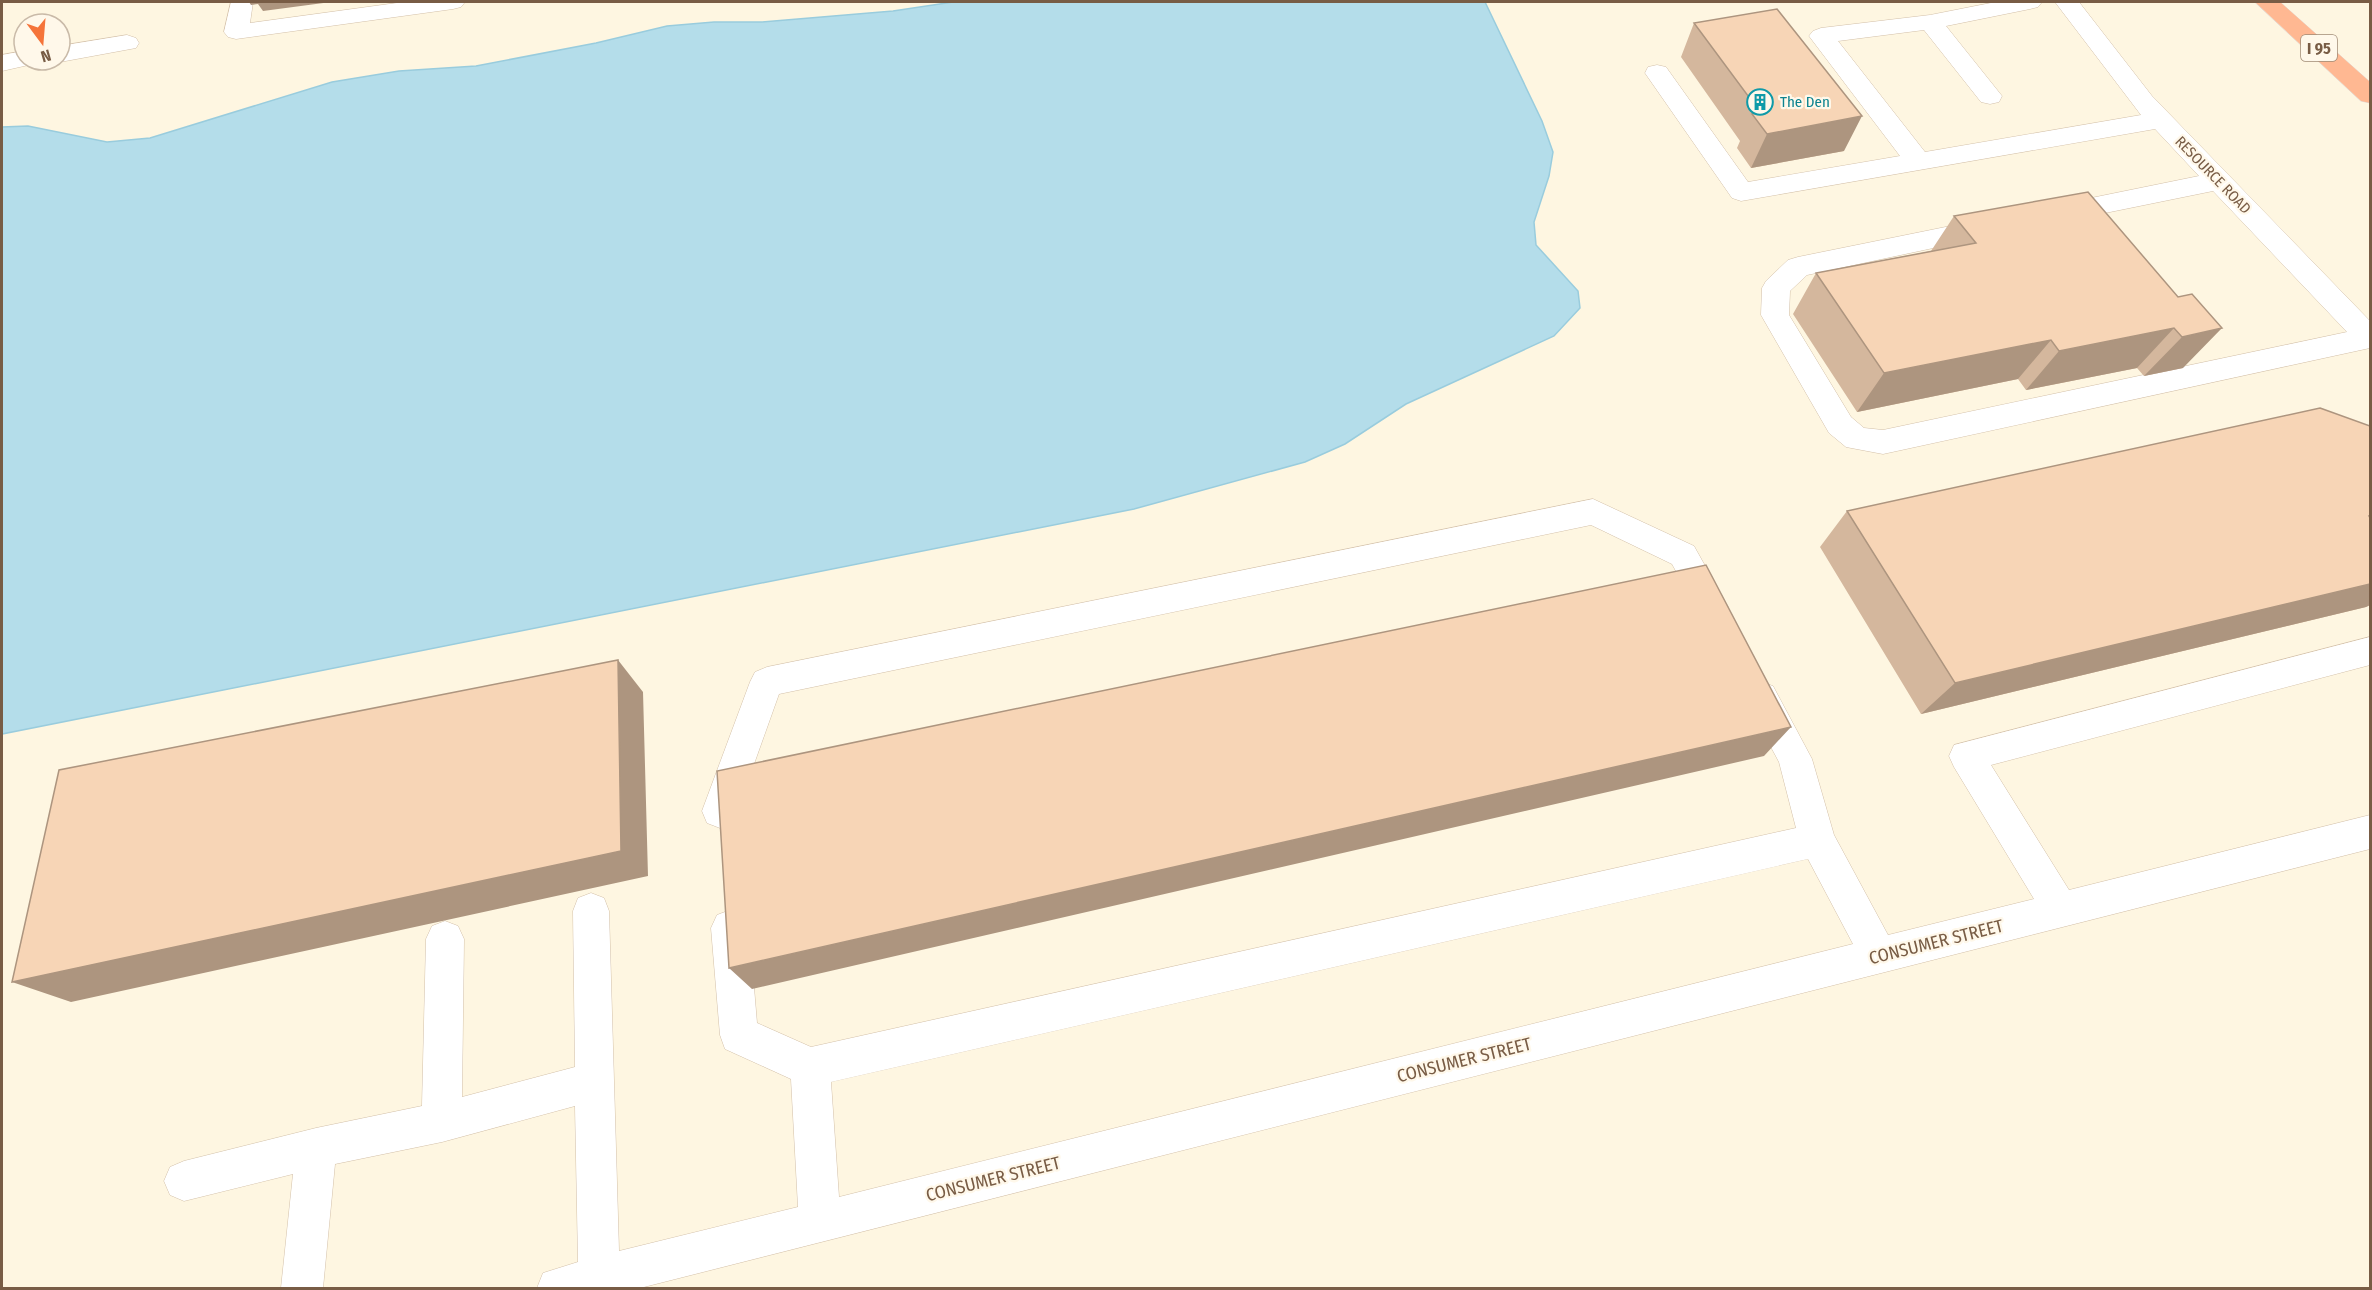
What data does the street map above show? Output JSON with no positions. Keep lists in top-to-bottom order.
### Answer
{
  "streets": {
    "highway": ["I 95"],
    "street": ["RESOURCE ROAD", "CONSUMER STREET"]
  },
  "places": {
    "building": ["The Den"]
  },
  "north": "bottom"
}
